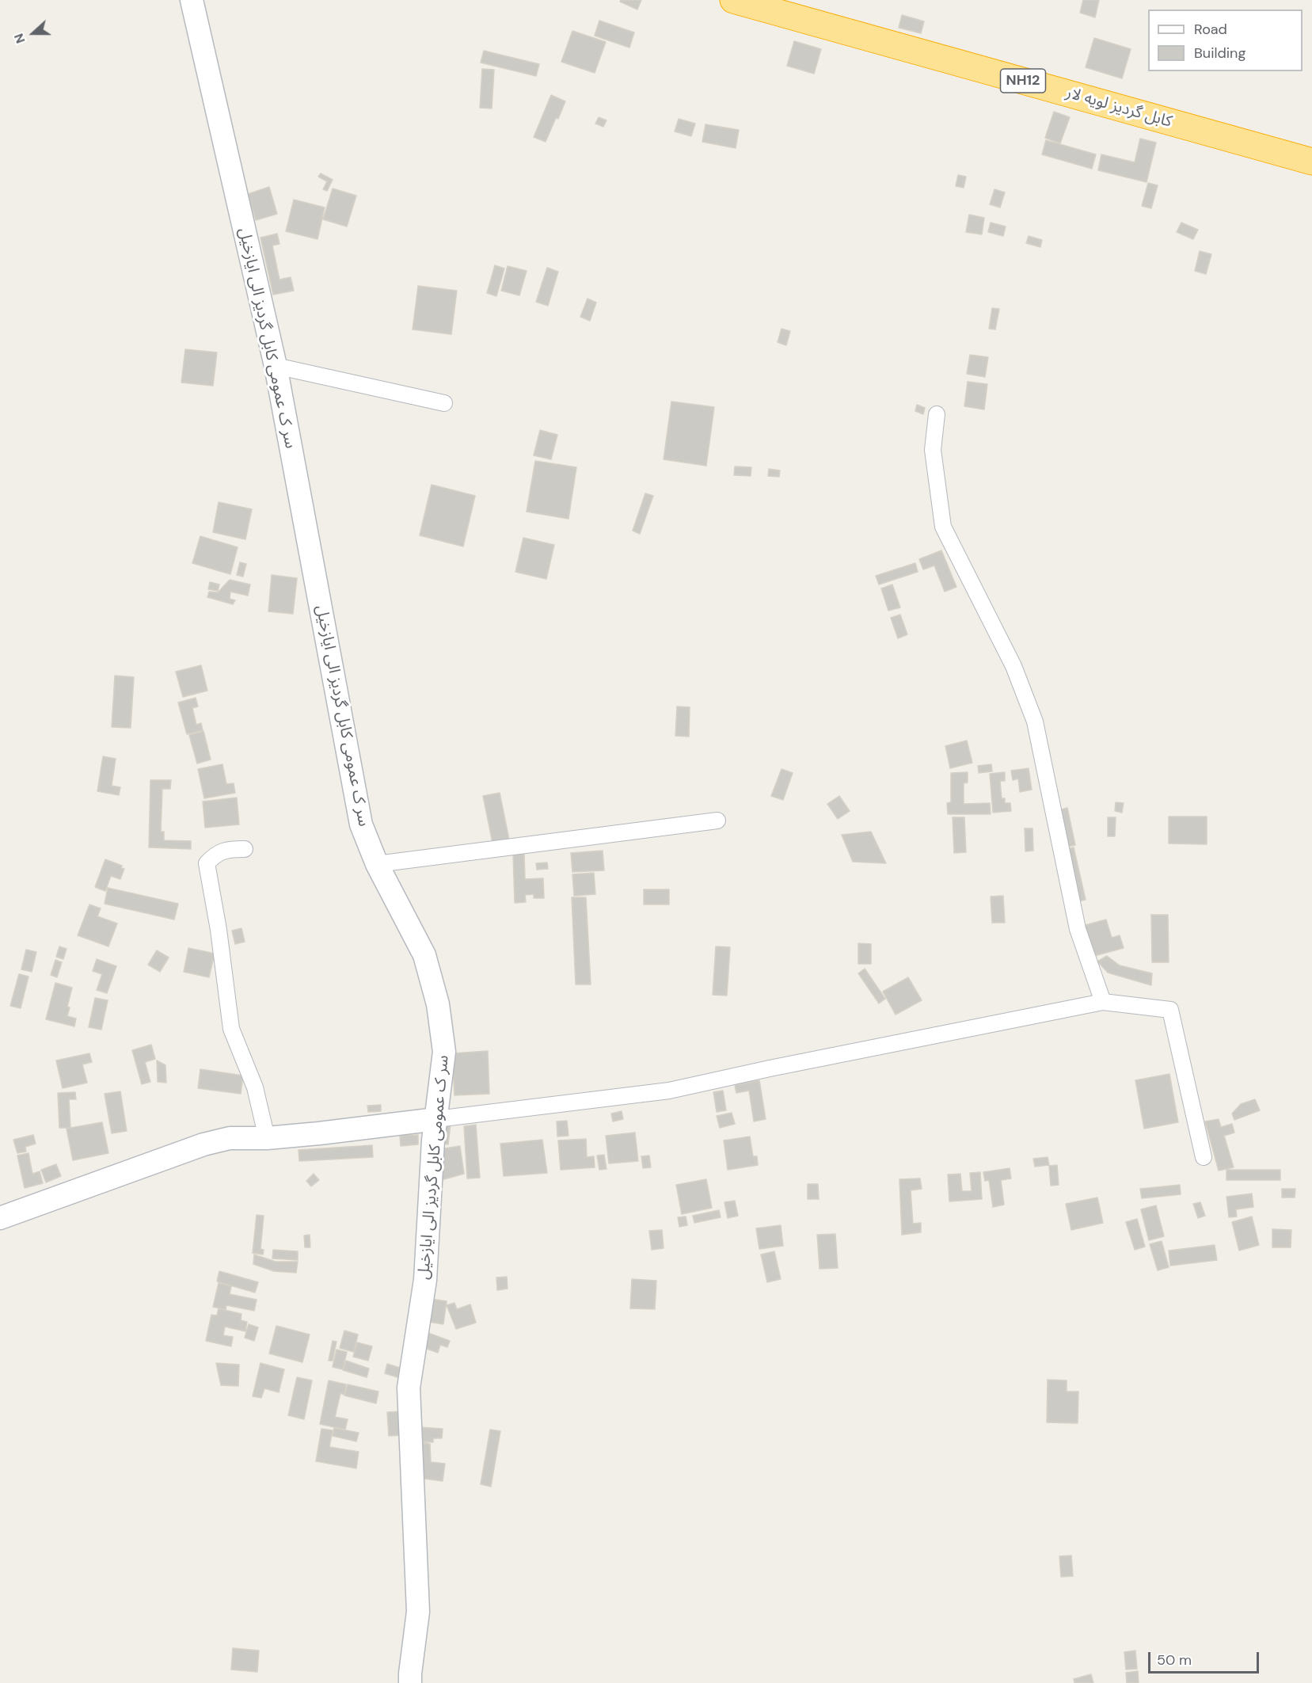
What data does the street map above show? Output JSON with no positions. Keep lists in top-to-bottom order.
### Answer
{
  "streets": {
    "highway": ["NH12", "کابل گردیز لویه لار"],
    "main road": ["سر ک عمومی کابل گردیز الی ایازخیل"]
  },
  "legend": ["Road", "Building"],
  "scale_bar": "50 m",
  "north": "left"
}
